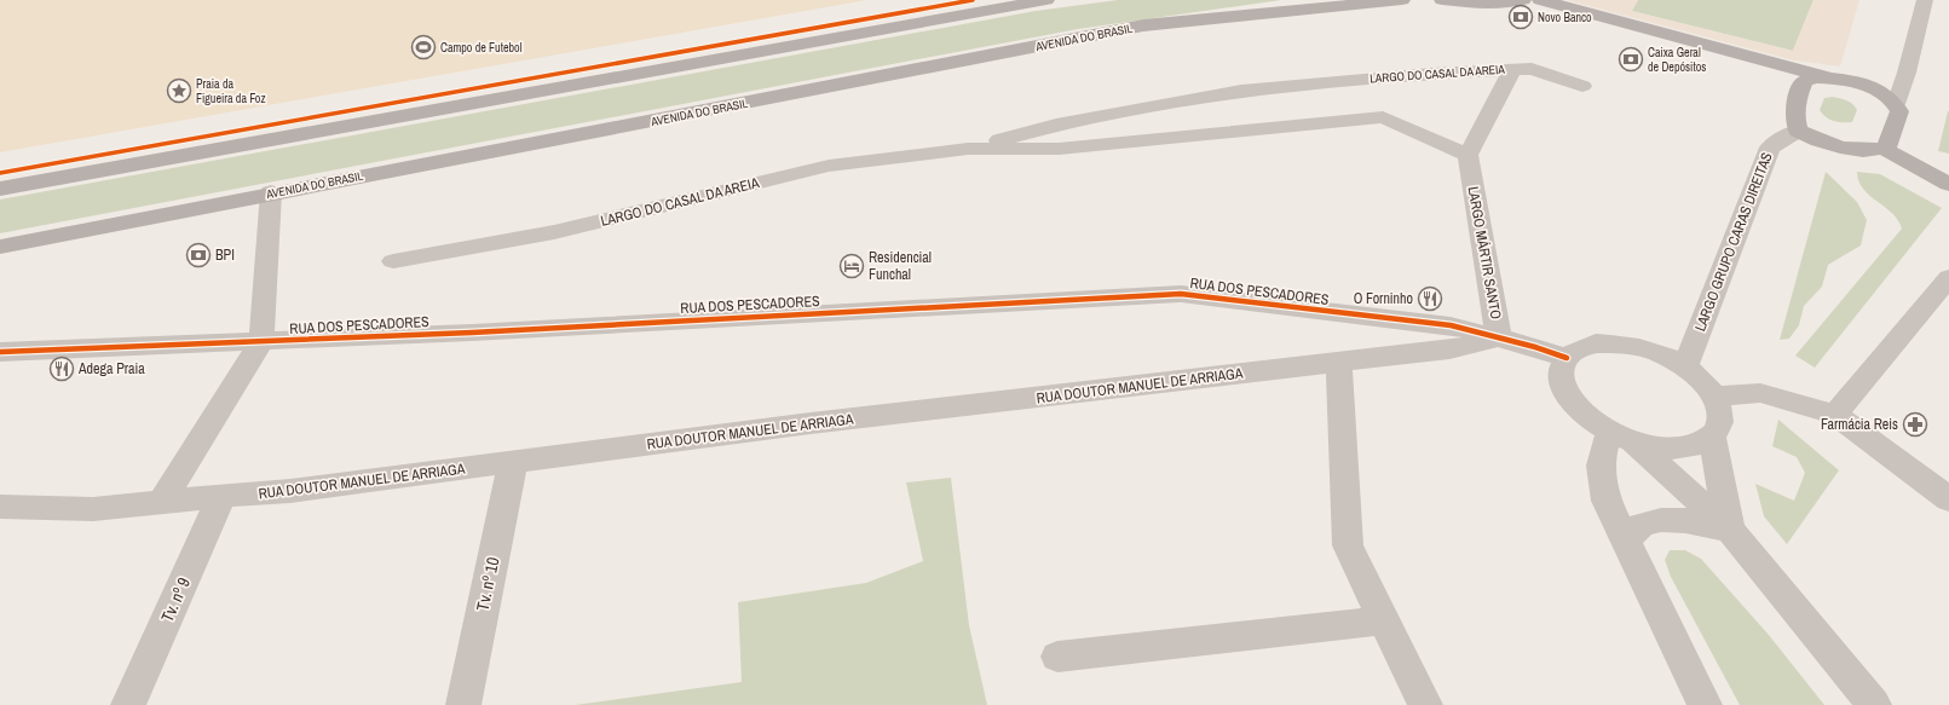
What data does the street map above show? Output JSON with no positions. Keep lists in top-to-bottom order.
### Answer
{
  "streets": {
    "main road": ["AVENIDA DO BRASIL"],
    "street": [
      "LARGO DO CASAL DA AREIA",
      "LARGO GRUPO CARAS DIREITAS",
      "LARGO MÁRTIR SANTO",
      "RUA DOS PESCADORES",
      "RUA DOUTOR MANUEL DE ARRIAGA",
      "Tv. nº 10",
      "Tv. nº 9"
    ]
  },
  "crossings": [
    ["LARGO DO CASAL DA AREIA", "LARGO MÁRTIR SANTO"],
    ["LARGO GRUPO CARAS DIREITAS", "LARGO MÁRTIR SANTO"],
    ["LARGO MÁRTIR SANTO", "RUA DOS PESCADORES"],
    ["LARGO MÁRTIR SANTO", "RUA DOUTOR MANUEL DE ARRIAGA"],
    ["RUA DOS PESCADORES", "RUA DOUTOR MANUEL DE ARRIAGA"],
    ["RUA DOUTOR MANUEL DE ARRIAGA", "Tv. nº 10"],
    ["RUA DOUTOR MANUEL DE ARRIAGA", "Tv. nº 9"]
  ],
  "places": {
    "bank": ["Novo Banco", "Caixa Geral de Depósitos", "BPI"],
    "sports": ["Campo de Futebol"],
    "place": ["Praia da Figueira da Foz"],
    "hotel": ["Residencial Funchal"],
    "restaurant": ["O Forninho", "Adega Praia"],
    "pharmacy": ["Farmácia Reis"]
  }
}
